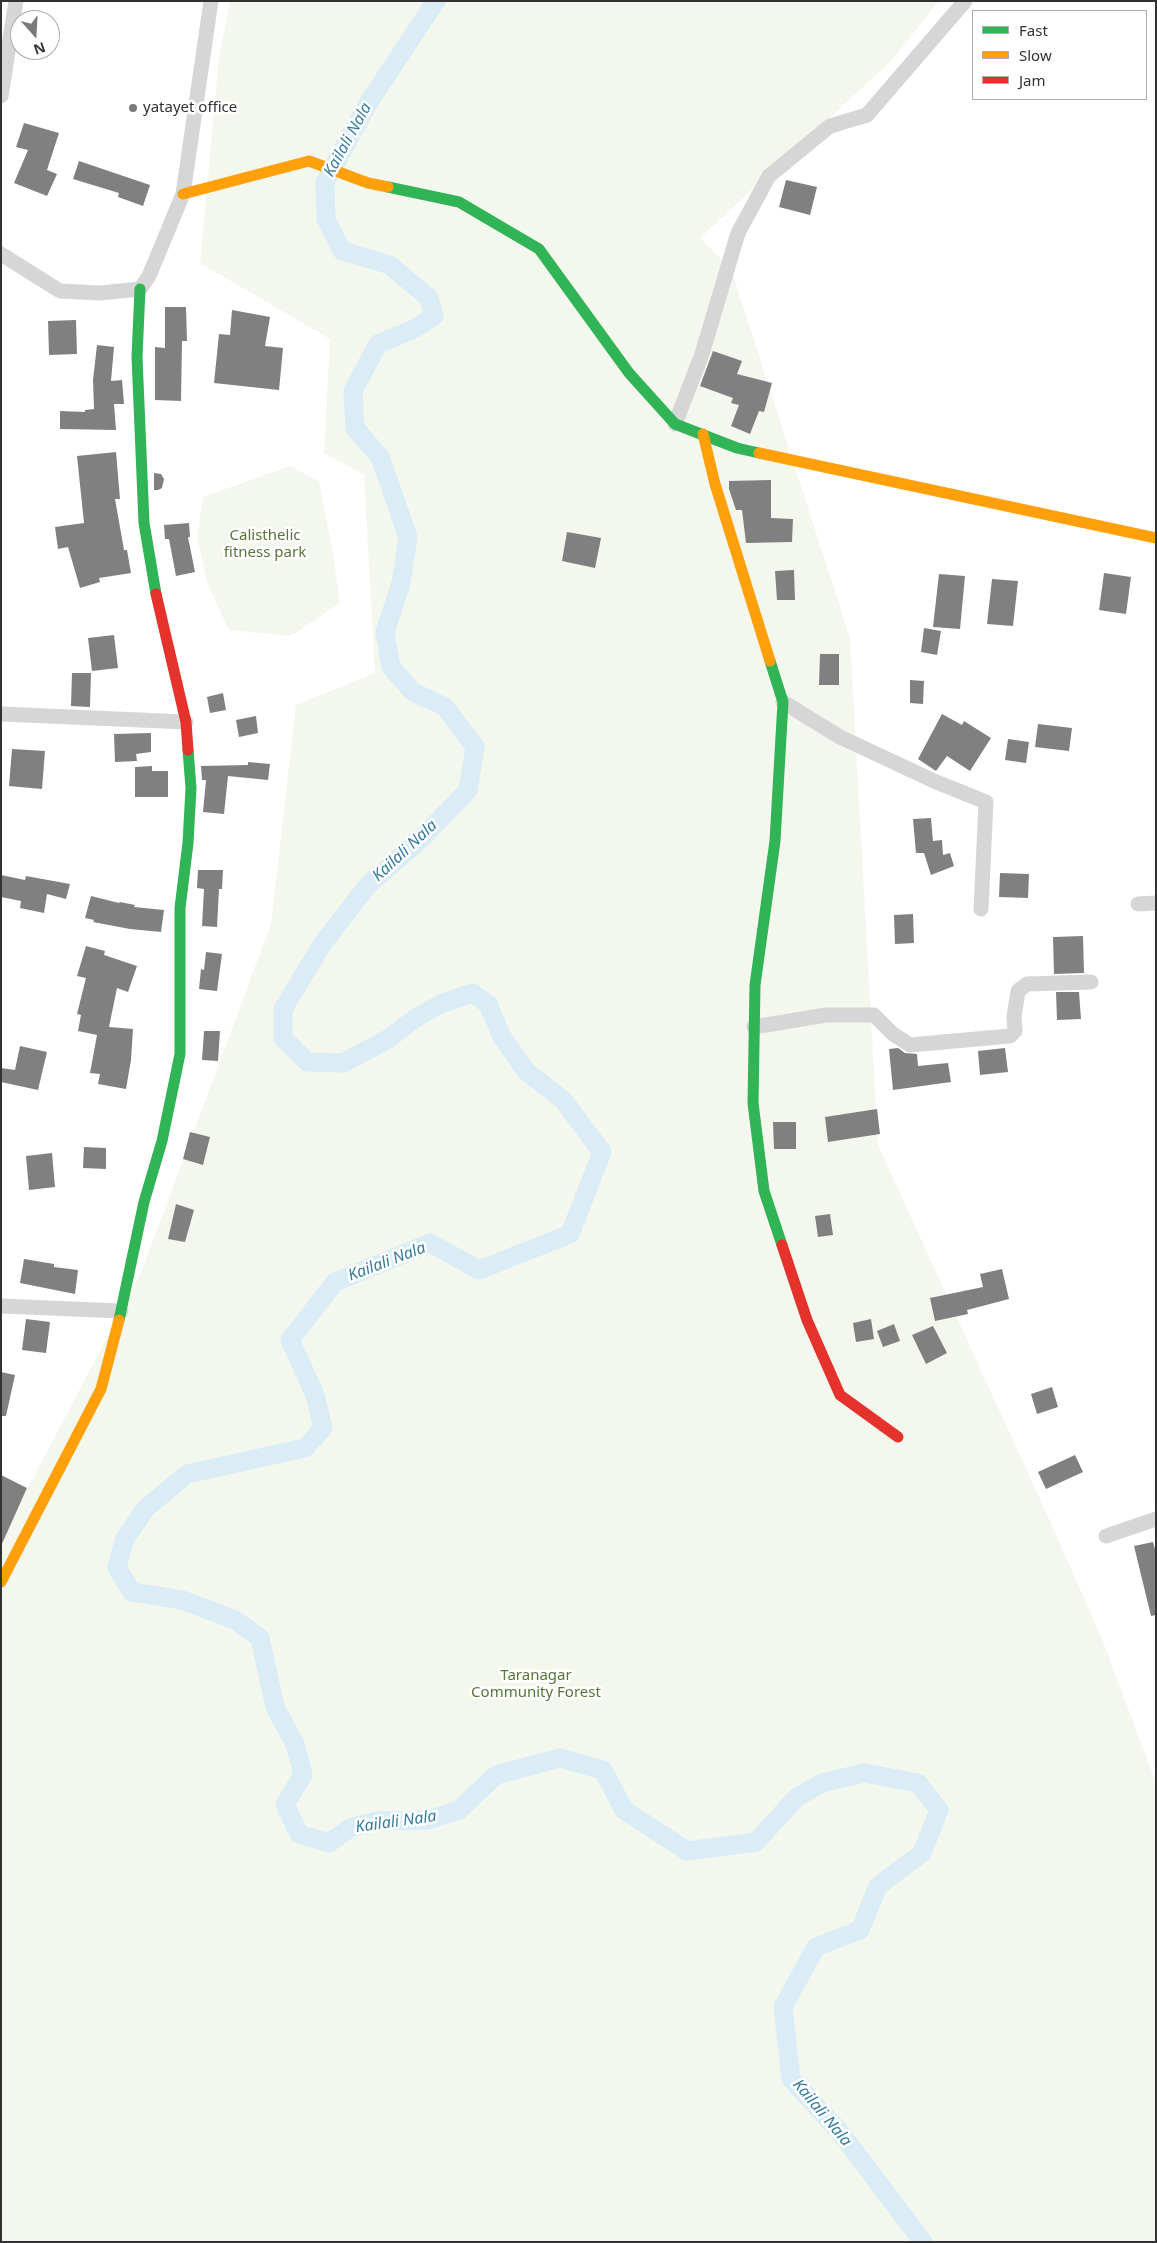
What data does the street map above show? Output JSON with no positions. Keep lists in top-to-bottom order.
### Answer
{
  "water": ["Kailali Nala"],
  "parks": ["Calisthelic fitness park", "Taranagar Community Forest"],
  "places": ["yatayet office"],
  "legend": ["Fast", "Slow", "Jam"],
  "north": "bottom"
}
